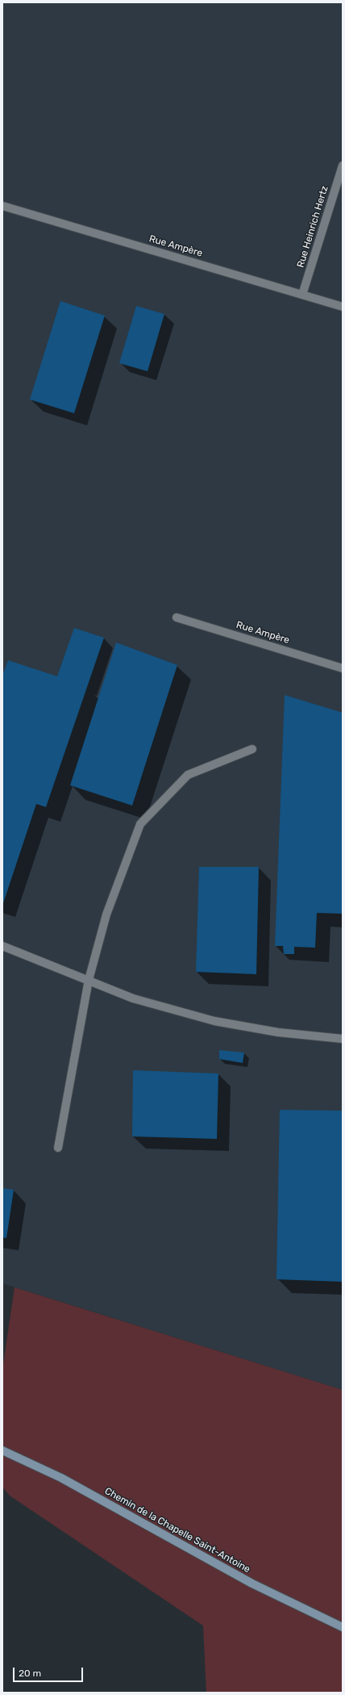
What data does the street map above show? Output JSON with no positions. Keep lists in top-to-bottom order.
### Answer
{
  "streets": {
    "main road": ["Chemin de la Chapelle Saint-Antoine"],
    "street": ["Rue Heinrich Hertz", "Rue Ampère"]
  },
  "crossings": [
    ["Rue Heinrich Hertz", "Rue Ampère"]
  ],
  "scale_bar": "20 m"
}
